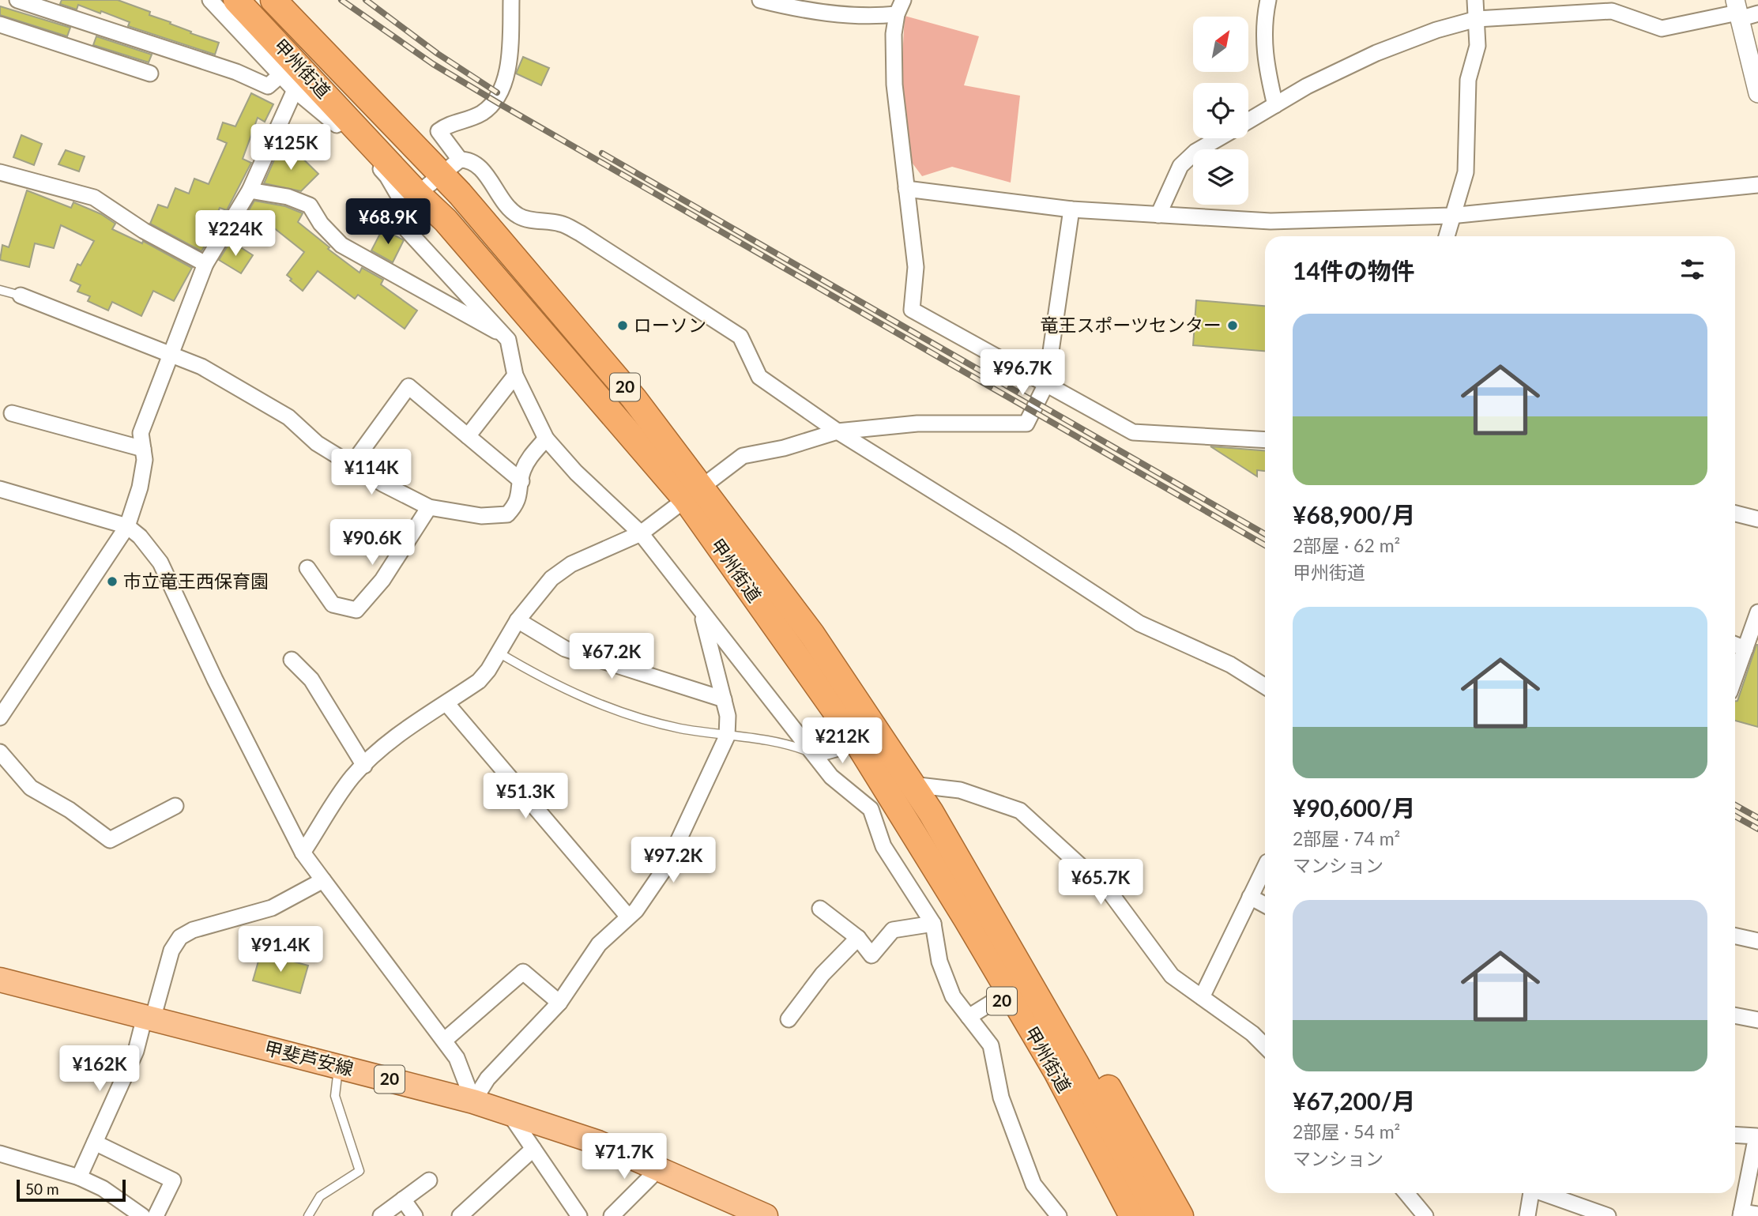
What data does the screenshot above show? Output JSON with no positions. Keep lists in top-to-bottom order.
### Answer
{
  "streets": {
    "highway": ["甲州街道", "20"],
    "main road": ["甲斐芦安線"]
  },
  "crossings": [
    ["甲州街道", "20"]
  ],
  "places": ["ローソン", "竜王スポーツセンター", "市立竜王西保育園"],
  "scale_bar": "50 m",
  "north": "top right",
  "page": {
    "price": [
      "¥125K",
      "¥68.9K",
      "¥224K",
      "¥96.7K",
      "¥114K",
      "¥90.6K",
      "¥67.2K",
      "¥212K",
      "¥51.3K",
      "¥97.2K",
      "¥65.7K",
      "¥91.4K",
      "¥162K",
      "¥71.7K"
    ],
    "heading": "14件の物件",
    "list": [
      {
        "name": "¥68,900/月",
        "note": "2部屋 · 62 m² · 甲州街道"
      },
      {
        "name": "¥90,600/月",
        "note": "2部屋 · 74 m² · マンション"
      },
      {
        "name": "¥67,200/月",
        "note": "2部屋 · 54 m² · マンション"
      }
    ],
    "scale": "50 m"
  }
}
